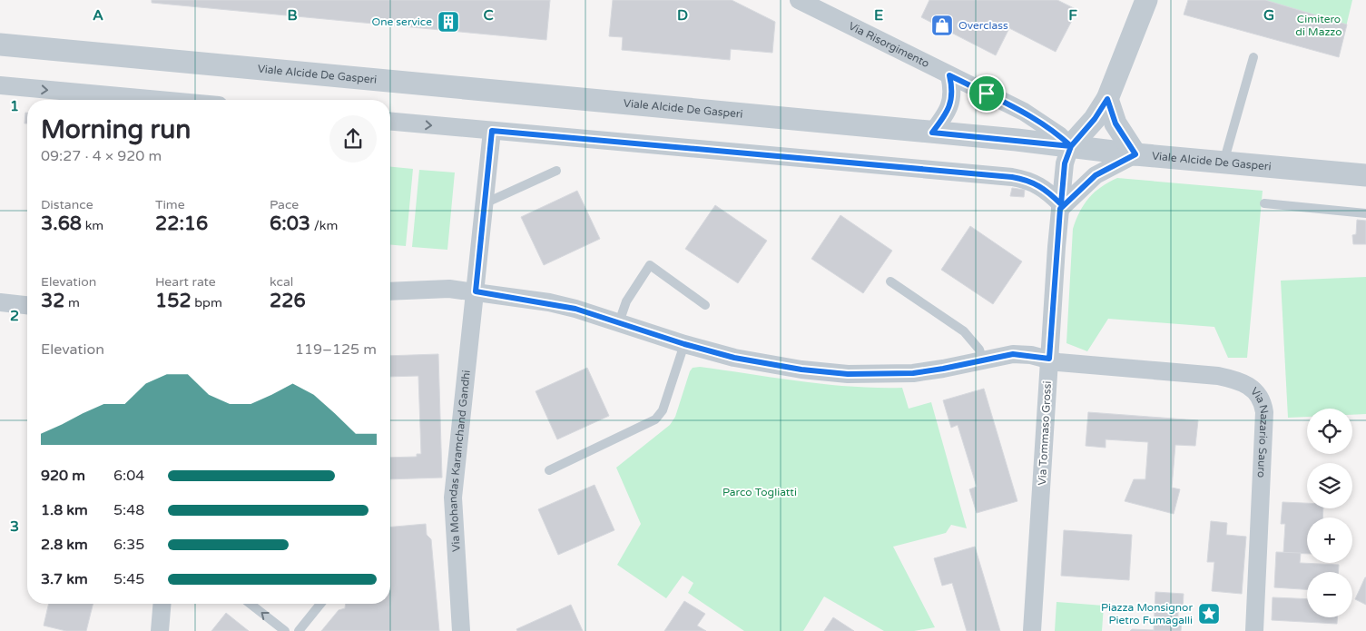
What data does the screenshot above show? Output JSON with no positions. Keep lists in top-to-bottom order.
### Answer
{
  "streets": {
    "street": [
      "Via Risorgimento",
      "Viale Alcide De Gasperi",
      "Via Tommaso Grossi",
      "Via Nazario Sauro",
      "Via Mohandas Karamchand Gandhi"
    ]
  },
  "crossings": [
    ["Via Risorgimento", "Viale Alcide De Gasperi"],
    ["Via Risorgimento", "Via Tommaso Grossi"],
    ["Viale Alcide De Gasperi", "Via Tommaso Grossi"],
    ["Via Tommaso Grossi", "Via Nazario Sauro"],
    ["Via Nazario Sauro", "Via Mohandas Karamchand Gandhi"]
  ],
  "parks": ["Cimitero di Mazzo", "Parco Togliatti"],
  "places": {
    "building": ["One service"],
    "shop": ["Overclass"],
    "place": ["Piazza Monsignor Pietro Fumagalli"]
  },
  "page": {
    "heading": ["Morning run", "09:27 · 4 × 920 m"],
    "stats": [
      ["Distance", "3.68 km"],
      ["Time", "22:16"],
      ["Pace", "6:03 /km"],
      ["Elevation", "32 m"],
      ["Heart rate", "152 bpm"],
      ["kcal", "226"]
    ],
    "chart": ["Elevation", "119–125 m"],
    "map_buttons": ["+", "−"],
    "list": [
      {
        "name": "920 m",
        "note": "6:04"
      },
      {
        "name": "1.8 km",
        "note": "5:48"
      },
      {
        "name": "2.8 km",
        "note": "6:35"
      },
      {
        "name": "3.7 km",
        "note": "5:45"
      }
    ]
  },
  "grid": {
    "columns": [
      "A",
      "B",
      "C",
      "D",
      "E",
      "F",
      "G"
    ],
    "rows": ["1", "2", "3"]
  }
}
